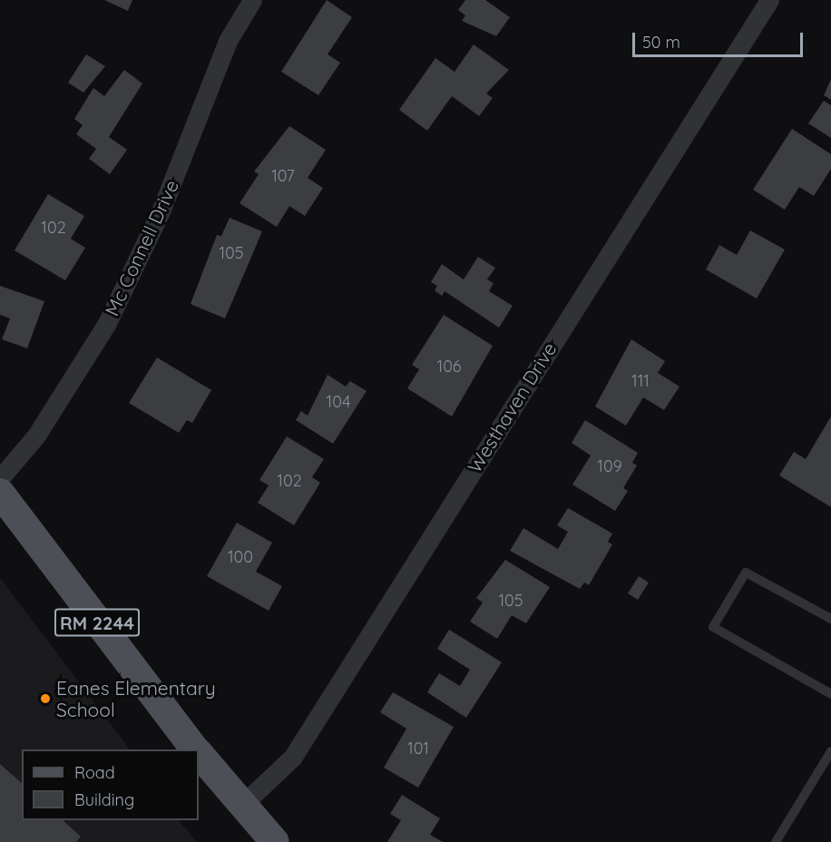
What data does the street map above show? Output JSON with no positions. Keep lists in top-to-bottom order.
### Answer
{
  "streets": {
    "main road": ["RM 2244"],
    "street": ["Mc Connell Drive", "Westhaven Drive"]
  },
  "crossings": [
    ["Westhaven Drive", "RM 2244"]
  ],
  "places": ["Eanes Elementary School"],
  "house_numbers": [
    "107",
    "102",
    "105",
    "106",
    "111",
    "104",
    "109",
    "102",
    "100",
    "105",
    "101"
  ],
  "legend": ["Road", "Building"],
  "scale_bar": "50 m"
}
